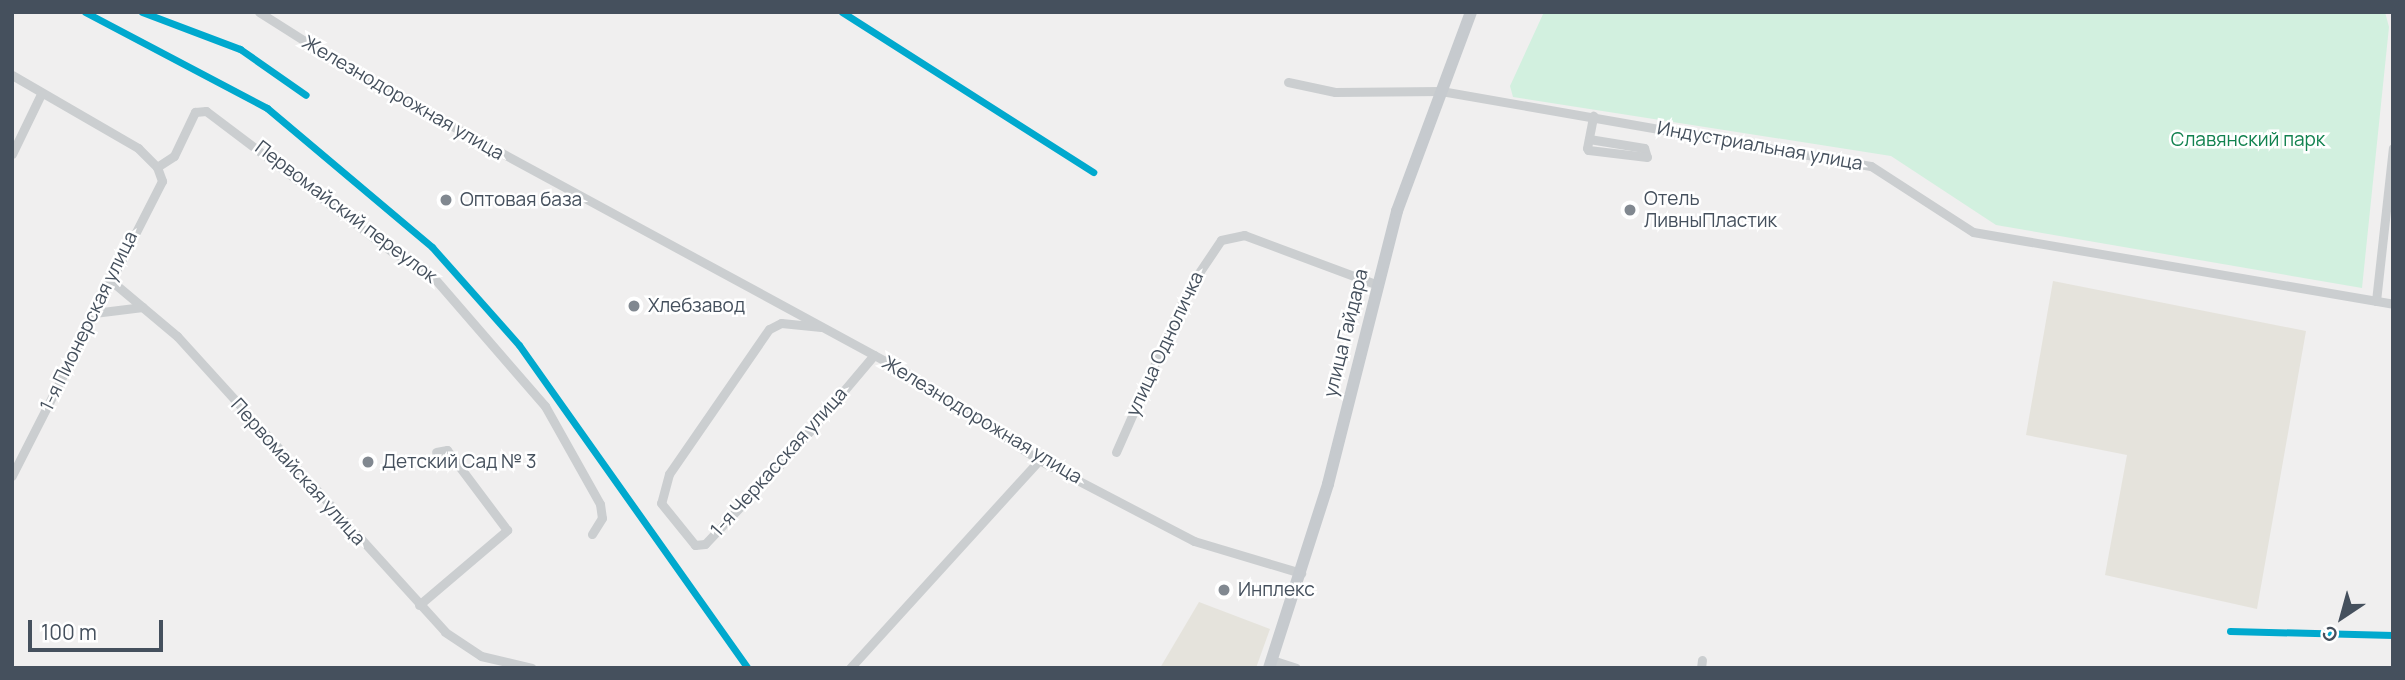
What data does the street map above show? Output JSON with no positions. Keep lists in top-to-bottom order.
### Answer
{
  "streets": {
    "main road": ["улица Гайдара"],
    "street": [
      "Железнодорожная улица",
      "Индустриальная улица",
      "Первомайский переулок",
      "1-я Пионерская улица",
      "улица Одноличка",
      "1-я Черкасская улица",
      "Первомайская улица"
    ]
  },
  "crossings": [
    ["Железнодорожная улица", "улица Гайдара"],
    ["Железнодорожная улица", "1-я Черкасская улица"],
    ["Индустриальная улица", "улица Гайдара"],
    ["Первомайский переулок", "1-я Пионерская улица"],
    ["1-я Пионерская улица", "Первомайская улица"],
    ["улица Гайдара", "улица Одноличка"]
  ],
  "parks": ["Славянский парк"],
  "places": [
    "Оптовая база",
    "Отель ЛивныПластик",
    "Хлебзавод",
    "Детский Сад № 3",
    "Инплекс"
  ],
  "scale_bar": "100 m",
  "north": "bottom left"
}
